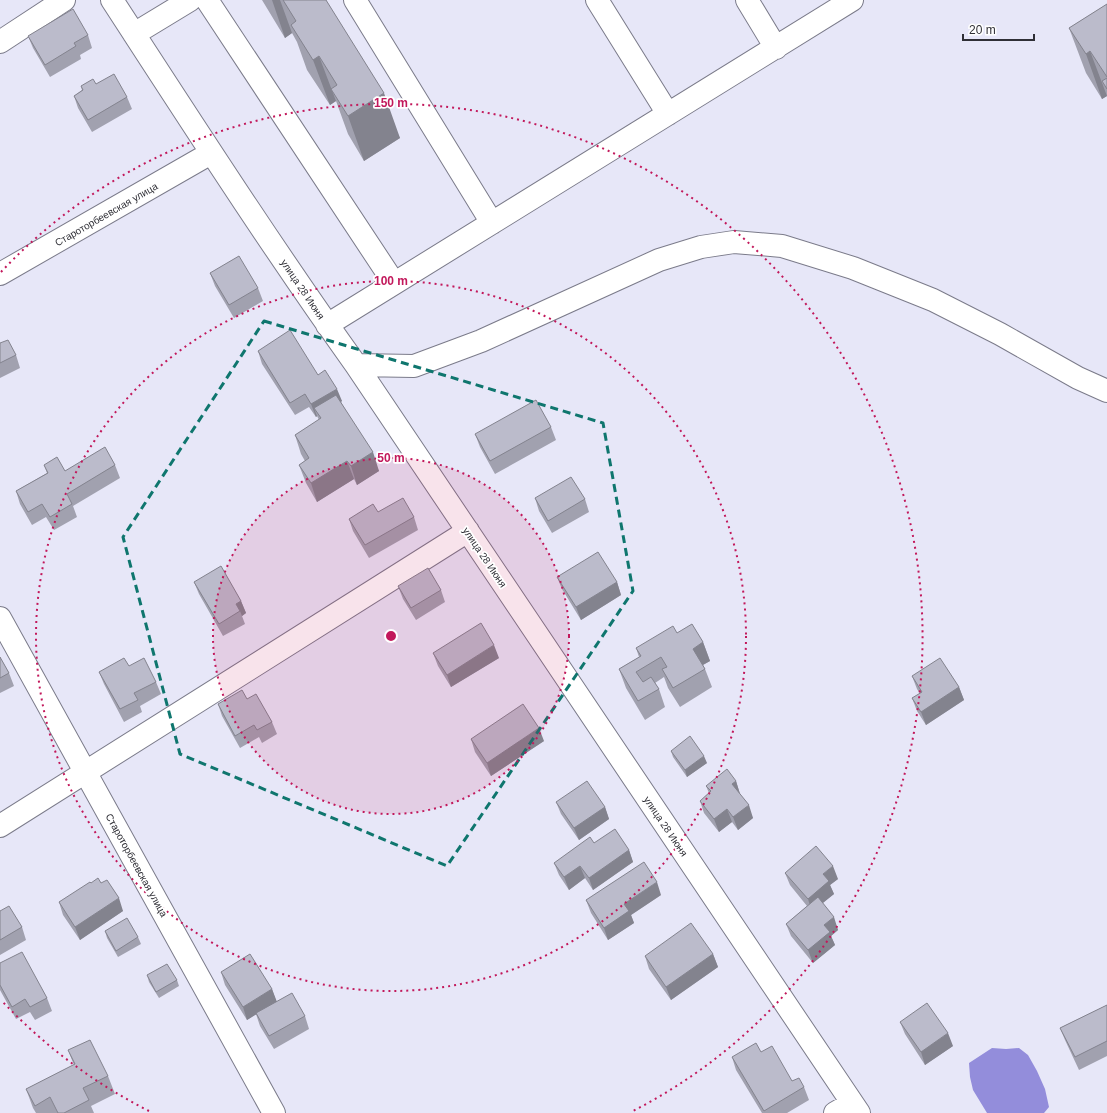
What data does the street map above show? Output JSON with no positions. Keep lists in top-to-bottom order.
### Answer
{
  "streets": {
    "street": ["Староторбеевская улица", "улица 28 Июня"]
  },
  "crossings": [
    ["Староторбеевская улица", "улица 28 Июня"]
  ],
  "scale_bar": "20 m",
  "rings": ["150 m", "100 m", "50 m"]
}
